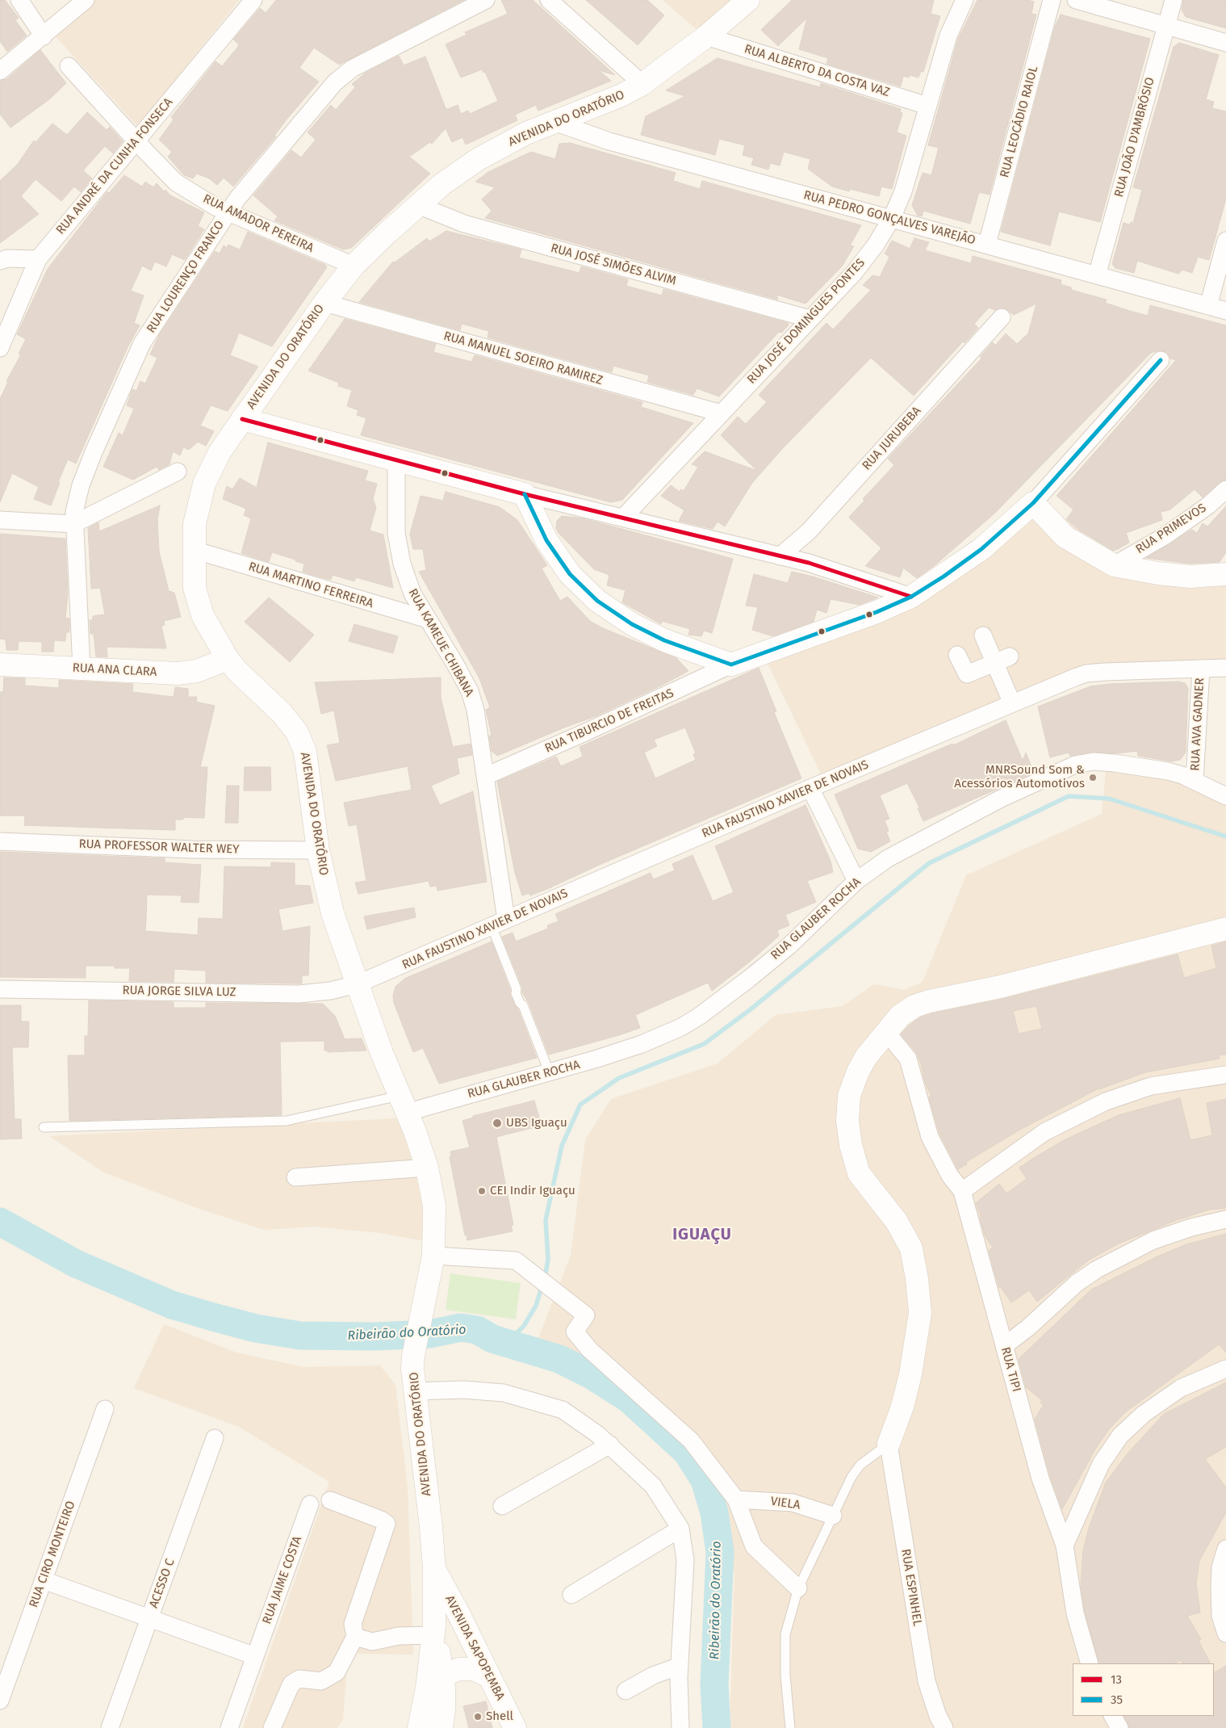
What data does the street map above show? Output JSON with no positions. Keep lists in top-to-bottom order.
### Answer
{
  "streets": {
    "main road": ["AVENIDA DO ORATÓRIO", "RUA ANA CLARA", "AVENIDA SAPOPEMBA"],
    "street": [
      "RUA ALBERTO DA COSTA VAZ",
      "RUA LEOCÁDIO RAIOL",
      "RUA JOÃO D'AMBRÓSIO",
      "RUA ANDRÉ DA CUNHA FONSECA",
      "RUA PEDRO GONÇALVES VAREJÃO",
      "RUA AMADOR PEREIRA",
      "RUA JOSÉ SIMÕES ALVIM",
      "RUA LOURENÇO FRANCO",
      "RUA JOSÉ DOMINGUES PONTES",
      "RUA MANUEL SOEIRO RAMIREZ",
      "RUA JURUBEBA",
      "RUA PRIMEVOS",
      "RUA MARTINO FERREIRA",
      "RUA KAMEUE CHIBANA",
      "RUA TIBURCIO DE FREITAS",
      "RUA AVA GADNER",
      "RUA FAUSTINO XAVIER DE NOVAIS",
      "RUA PROFESSOR WALTER WEY",
      "RUA GLAUBER ROCHA",
      "RUA JORGE SILVA LUZ",
      "RUA TIPI",
      "VIELA",
      "RUA CIRO MONTEIRO",
      "RUA JAIME COSTA",
      "ACESSO C",
      "RUA ESPINHEL"
    ]
  },
  "crossings": [
    ["RUA ALBERTO DA COSTA VAZ", "AVENIDA DO ORATÓRIO"],
    ["RUA ALBERTO DA COSTA VAZ", "RUA JOSÉ DOMINGUES PONTES"],
    ["AVENIDA DO ORATÓRIO", "RUA PEDRO GONÇALVES VAREJÃO"],
    ["AVENIDA DO ORATÓRIO", "RUA AMADOR PEREIRA"],
    ["AVENIDA DO ORATÓRIO", "RUA JOSÉ SIMÕES ALVIM"],
    ["AVENIDA DO ORATÓRIO", "RUA MANUEL SOEIRO RAMIREZ"],
    ["AVENIDA DO ORATÓRIO", "RUA MARTINO FERREIRA"],
    ["AVENIDA DO ORATÓRIO", "RUA ANA CLARA"],
    ["AVENIDA DO ORATÓRIO", "RUA FAUSTINO XAVIER DE NOVAIS"],
    ["AVENIDA DO ORATÓRIO", "RUA PROFESSOR WALTER WEY"],
    ["AVENIDA DO ORATÓRIO", "RUA GLAUBER ROCHA"],
    ["AVENIDA DO ORATÓRIO", "RUA JORGE SILVA LUZ"],
    ["AVENIDA DO ORATÓRIO", "AVENIDA SAPOPEMBA"],
    ["RUA LEOCÁDIO RAIOL", "RUA PEDRO GONÇALVES VAREJÃO"],
    ["RUA JOÃO D'AMBRÓSIO", "RUA PEDRO GONÇALVES VAREJÃO"],
    ["RUA ANDRÉ DA CUNHA FONSECA", "RUA AMADOR PEREIRA"],
    ["RUA PEDRO GONÇALVES VAREJÃO", "RUA JOSÉ DOMINGUES PONTES"],
    ["RUA AMADOR PEREIRA", "RUA LOURENÇO FRANCO"],
    ["RUA JOSÉ SIMÕES ALVIM", "RUA JOSÉ DOMINGUES PONTES"],
    ["RUA LOURENÇO FRANCO", "RUA ANA CLARA"],
    ["RUA JOSÉ DOMINGUES PONTES", "RUA MANUEL SOEIRO RAMIREZ"],
    ["RUA MARTINO FERREIRA", "RUA KAMEUE CHIBANA"],
    ["RUA KAMEUE CHIBANA", "RUA TIBURCIO DE FREITAS"],
    ["RUA KAMEUE CHIBANA", "RUA FAUSTINO XAVIER DE NOVAIS"],
    ["RUA AVA GADNER", "RUA FAUSTINO XAVIER DE NOVAIS"],
    ["RUA AVA GADNER", "RUA GLAUBER ROCHA"],
    ["RUA FAUSTINO XAVIER DE NOVAIS", "RUA JORGE SILVA LUZ"]
  ],
  "districts": ["IGUAÇU"],
  "water": ["Ribeirão do Oratório"],
  "places": [
    "MNRSound Som & Acessórios Automotivos",
    "UBS Iguaçu",
    "CEI Indir Iguaçu",
    "Shell"
  ],
  "lines": ["transit line 35", "transit line 13"],
  "legend": ["13", "35"]
}
